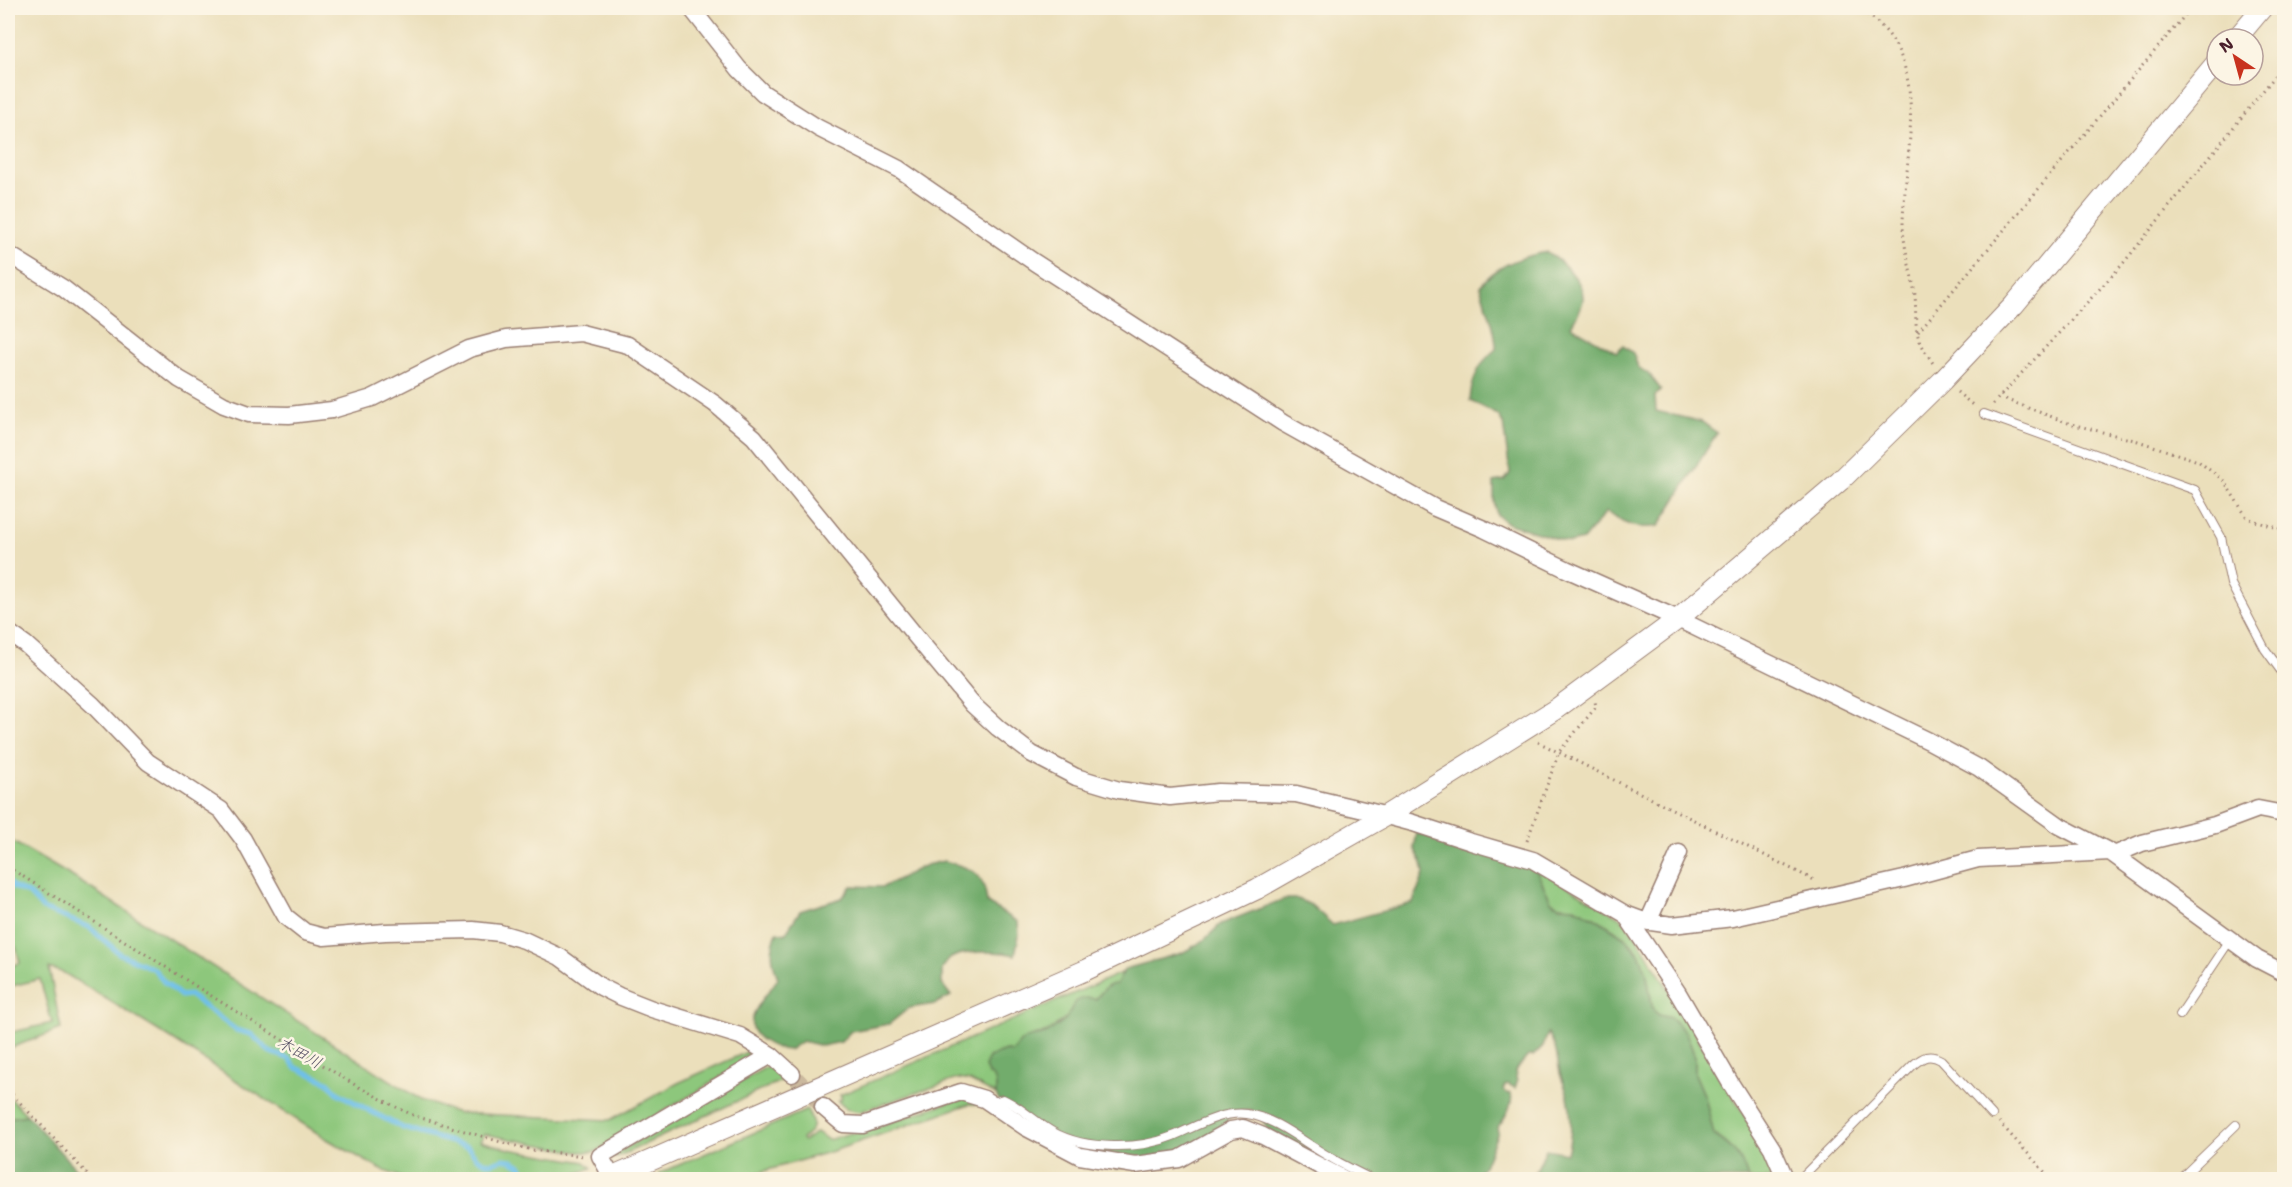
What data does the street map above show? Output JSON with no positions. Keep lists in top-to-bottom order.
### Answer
{
  "water": ["木田川"],
  "north": "top left"
}
